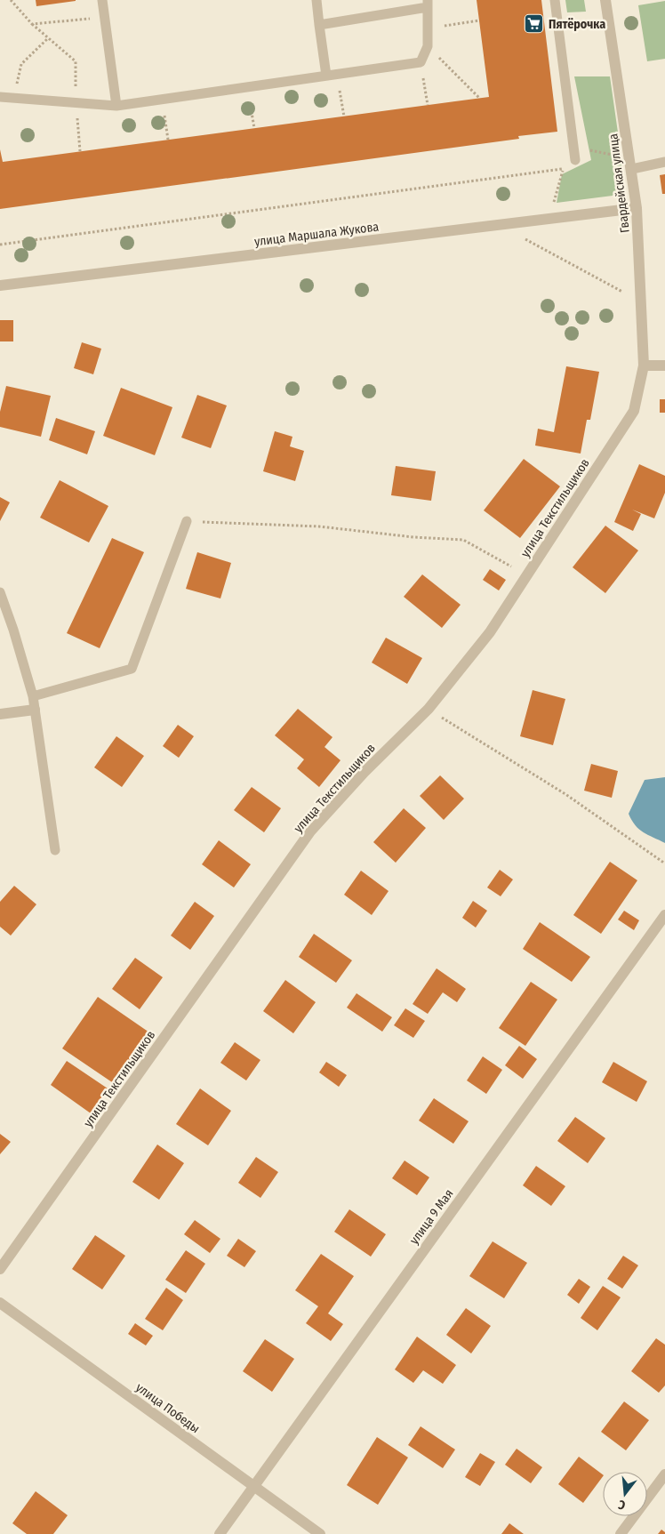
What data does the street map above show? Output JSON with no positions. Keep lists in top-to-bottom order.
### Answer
{
  "streets": {
    "street": [
      "Гвардейская улица",
      "улица Маршала Жукова",
      "улица Текстильщиков",
      "улица 9 Мая",
      "улица Победы"
    ]
  },
  "crossings": [
    ["Гвардейская улица", "улица Маршала Жукова"],
    ["Гвардейская улица", "улица Текстильщиков"],
    ["улица 9 Мая", "улица Победы"]
  ],
  "places": {
    "supermarket": ["Пятёрочка"]
  },
  "north": "bottom"
}
